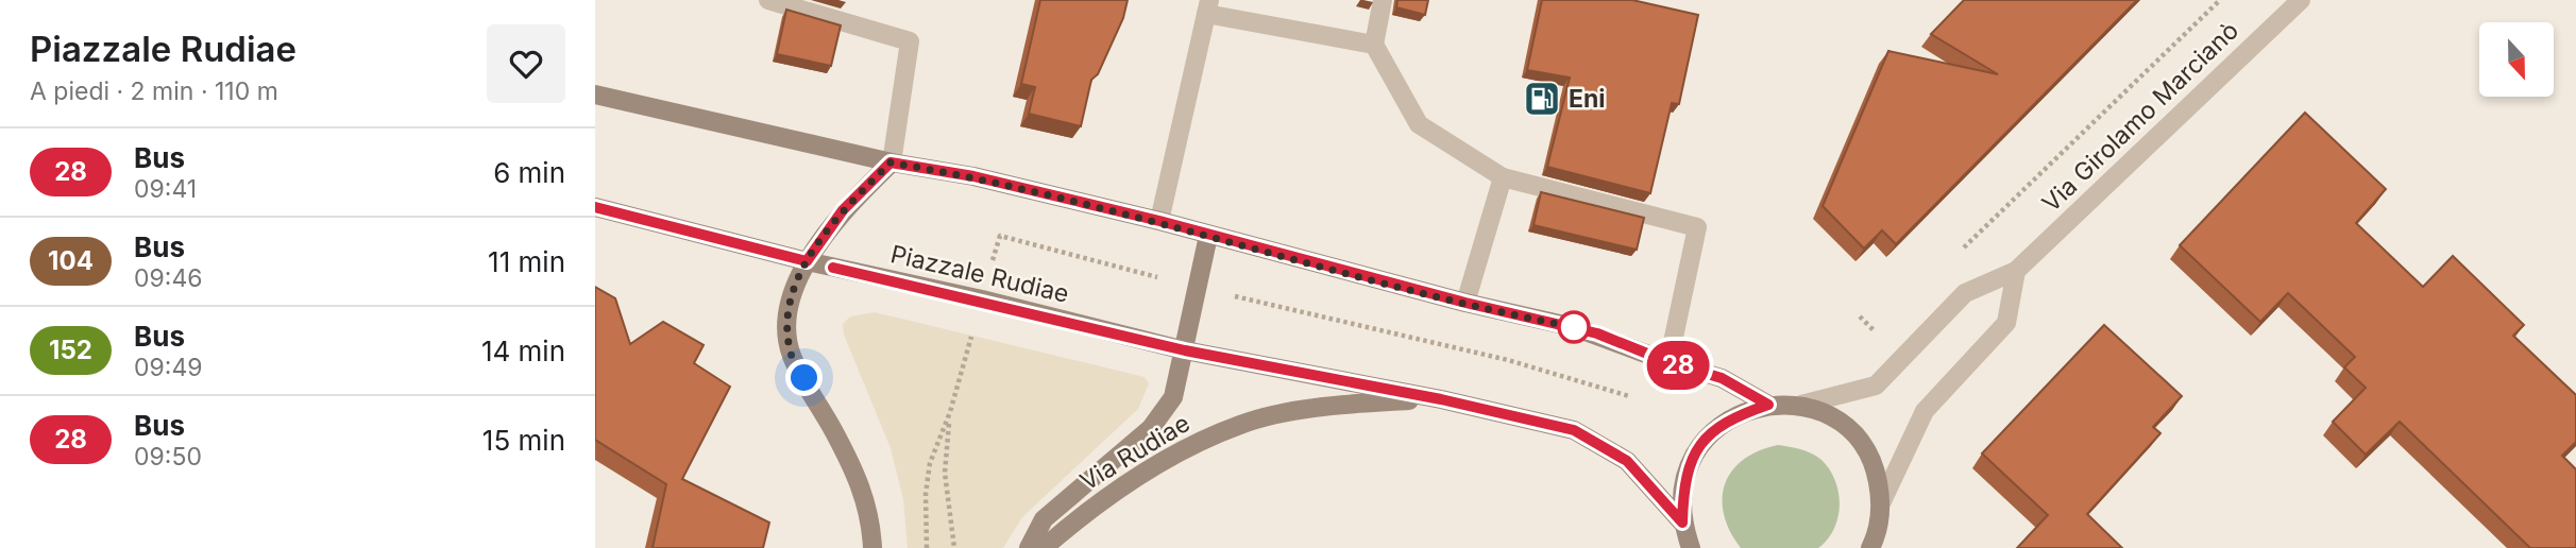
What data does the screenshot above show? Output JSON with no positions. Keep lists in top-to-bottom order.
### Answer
{
  "streets": {
    "main road": ["Piazzale Rudiae", "Via Rudiae"],
    "street": ["Via Girolamo Marcianò"]
  },
  "crossings": [
    ["Via Girolamo Marcianò", "Piazzale Rudiae"],
    ["Piazzale Rudiae", "Via Rudiae"]
  ],
  "places": {
    "fuel station": ["Eni"]
  },
  "lines": ["bus line 28"],
  "north": "bottom",
  "page": {
    "heading": ["Piazzale Rudiae", "A piedi · 2 min · 110 m"],
    "on_map": "28",
    "list": [
      {
        "mark": "28",
        "name": "Bus",
        "note": "09:41",
        "value": "6 min"
      },
      {
        "mark": "104",
        "name": "Bus",
        "note": "09:46",
        "value": "11 min"
      },
      {
        "mark": "152",
        "name": "Bus",
        "note": "09:49",
        "value": "14 min"
      },
      {
        "mark": "28",
        "name": "Bus",
        "note": "09:50",
        "value": "15 min"
      }
    ]
  }
}
